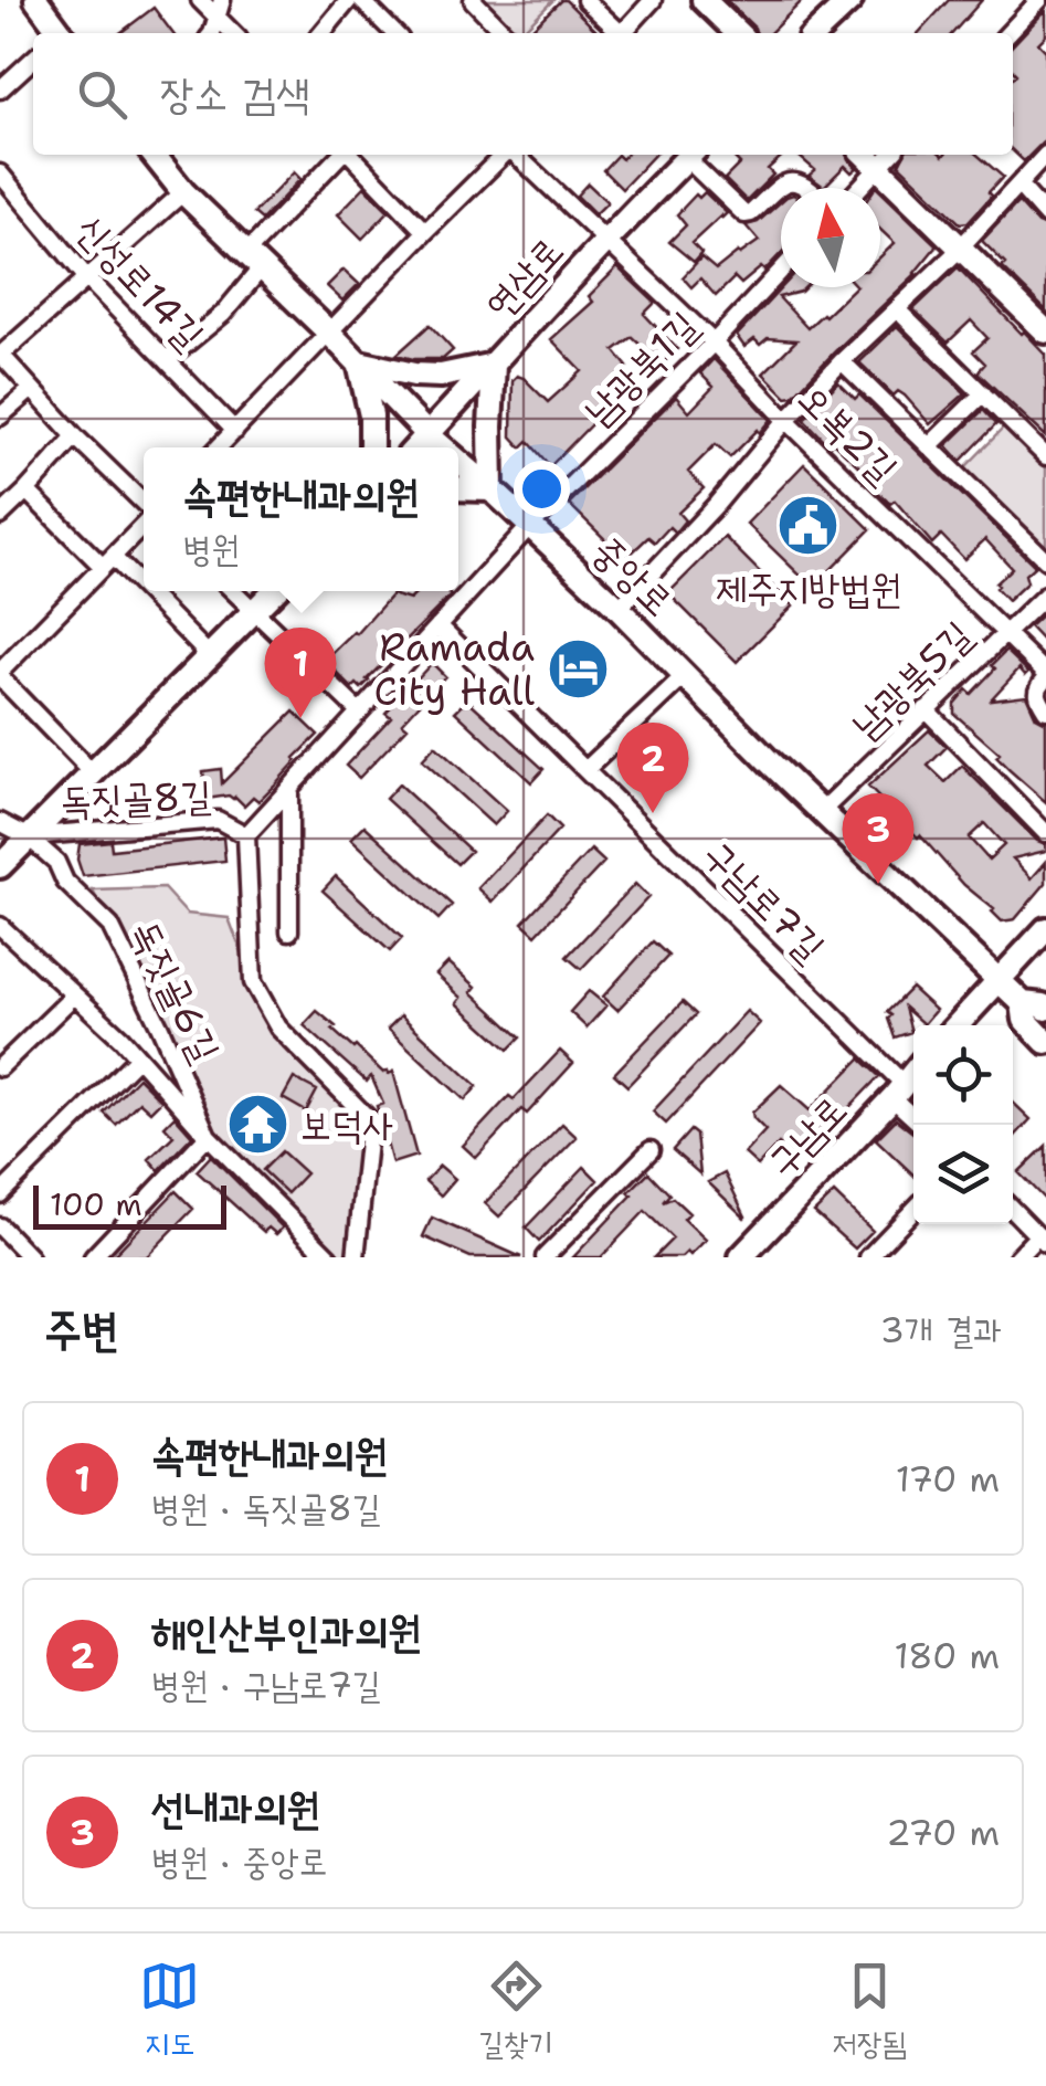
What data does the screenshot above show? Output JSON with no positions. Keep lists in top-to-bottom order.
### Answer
{
  "streets": {
    "main road": ["연삼로", "중앙로", "구남로"],
    "street": [
      "신성로14길",
      "남광북1길",
      "오복2길",
      "남광북5길",
      "독짓골8길",
      "구남로7길",
      "독짓골6길"
    ]
  },
  "crossings": [
    ["연삼로", "오복2길"],
    ["연삼로", "중앙로"],
    ["남광북1길", "오복2길"],
    ["남광북1길", "중앙로"],
    ["오복2길", "남광북5길"],
    ["중앙로", "남광북5길"],
    ["독짓골8길", "독짓골6길"],
    ["구남로7길", "구남로"]
  ],
  "places": {
    "public building": ["제주지방법원"],
    "hotel": ["Ramada City Hall"],
    "temple": ["보덕사"]
  },
  "scale_bar": "100 m",
  "north": "top",
  "page": {
    "search": "장소 검색",
    "popup": ["속편한내과의원", "병원"],
    "pins": ["1", "2", "3"],
    "scale": "100 m",
    "heading": ["주변", "3개 결과"],
    "list": [
      {
        "mark": "1",
        "name": "속편한내과의원",
        "note": "병원 · 독짓골8길",
        "value": "170 m"
      },
      {
        "mark": "2",
        "name": "해인산부인과의원",
        "note": "병원 · 구남로7길",
        "value": "180 m"
      },
      {
        "mark": "3",
        "name": "선내과의원",
        "note": "병원 · 중앙로",
        "value": "270 m"
      }
    ],
    "nav": ["지도", "길찾기", "저장됨"]
  }
}
